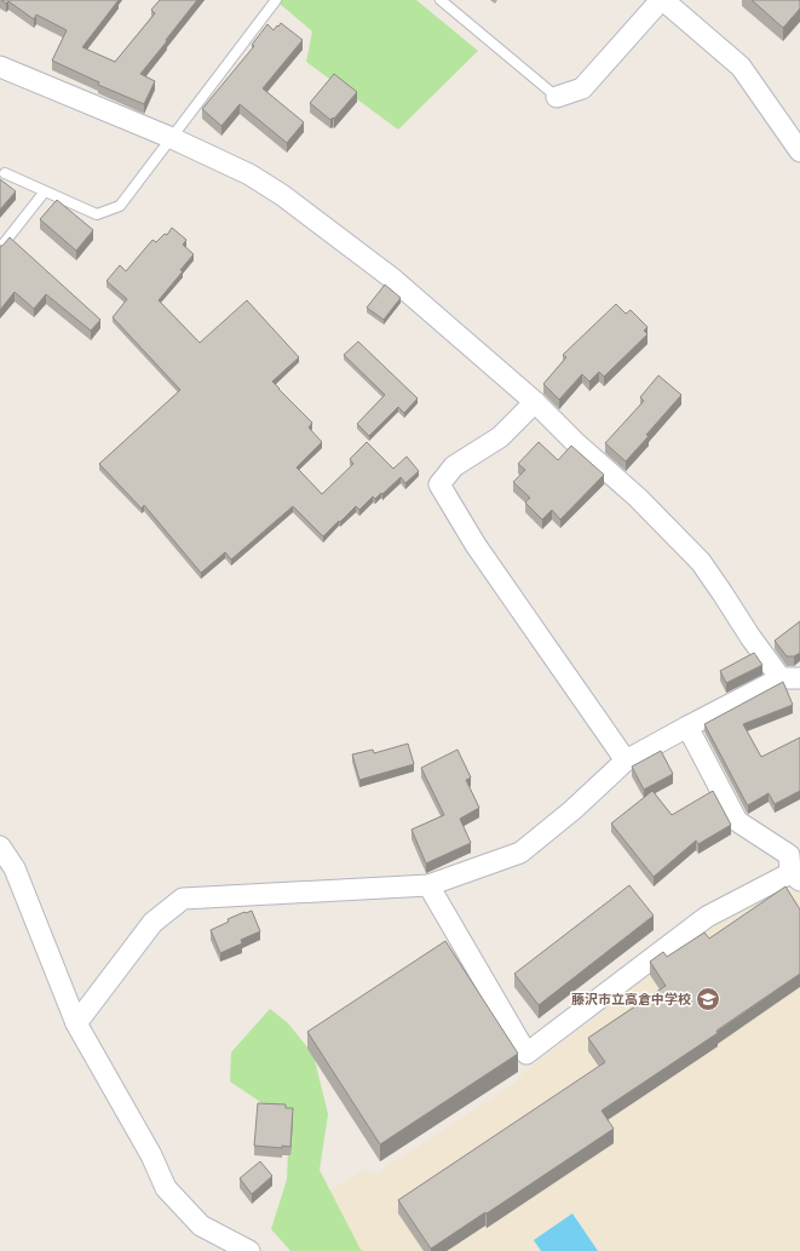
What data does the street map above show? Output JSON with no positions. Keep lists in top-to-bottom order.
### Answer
{
  "places": {
    "school or university": ["藤沢市立高倉中学校"]
  }
}
